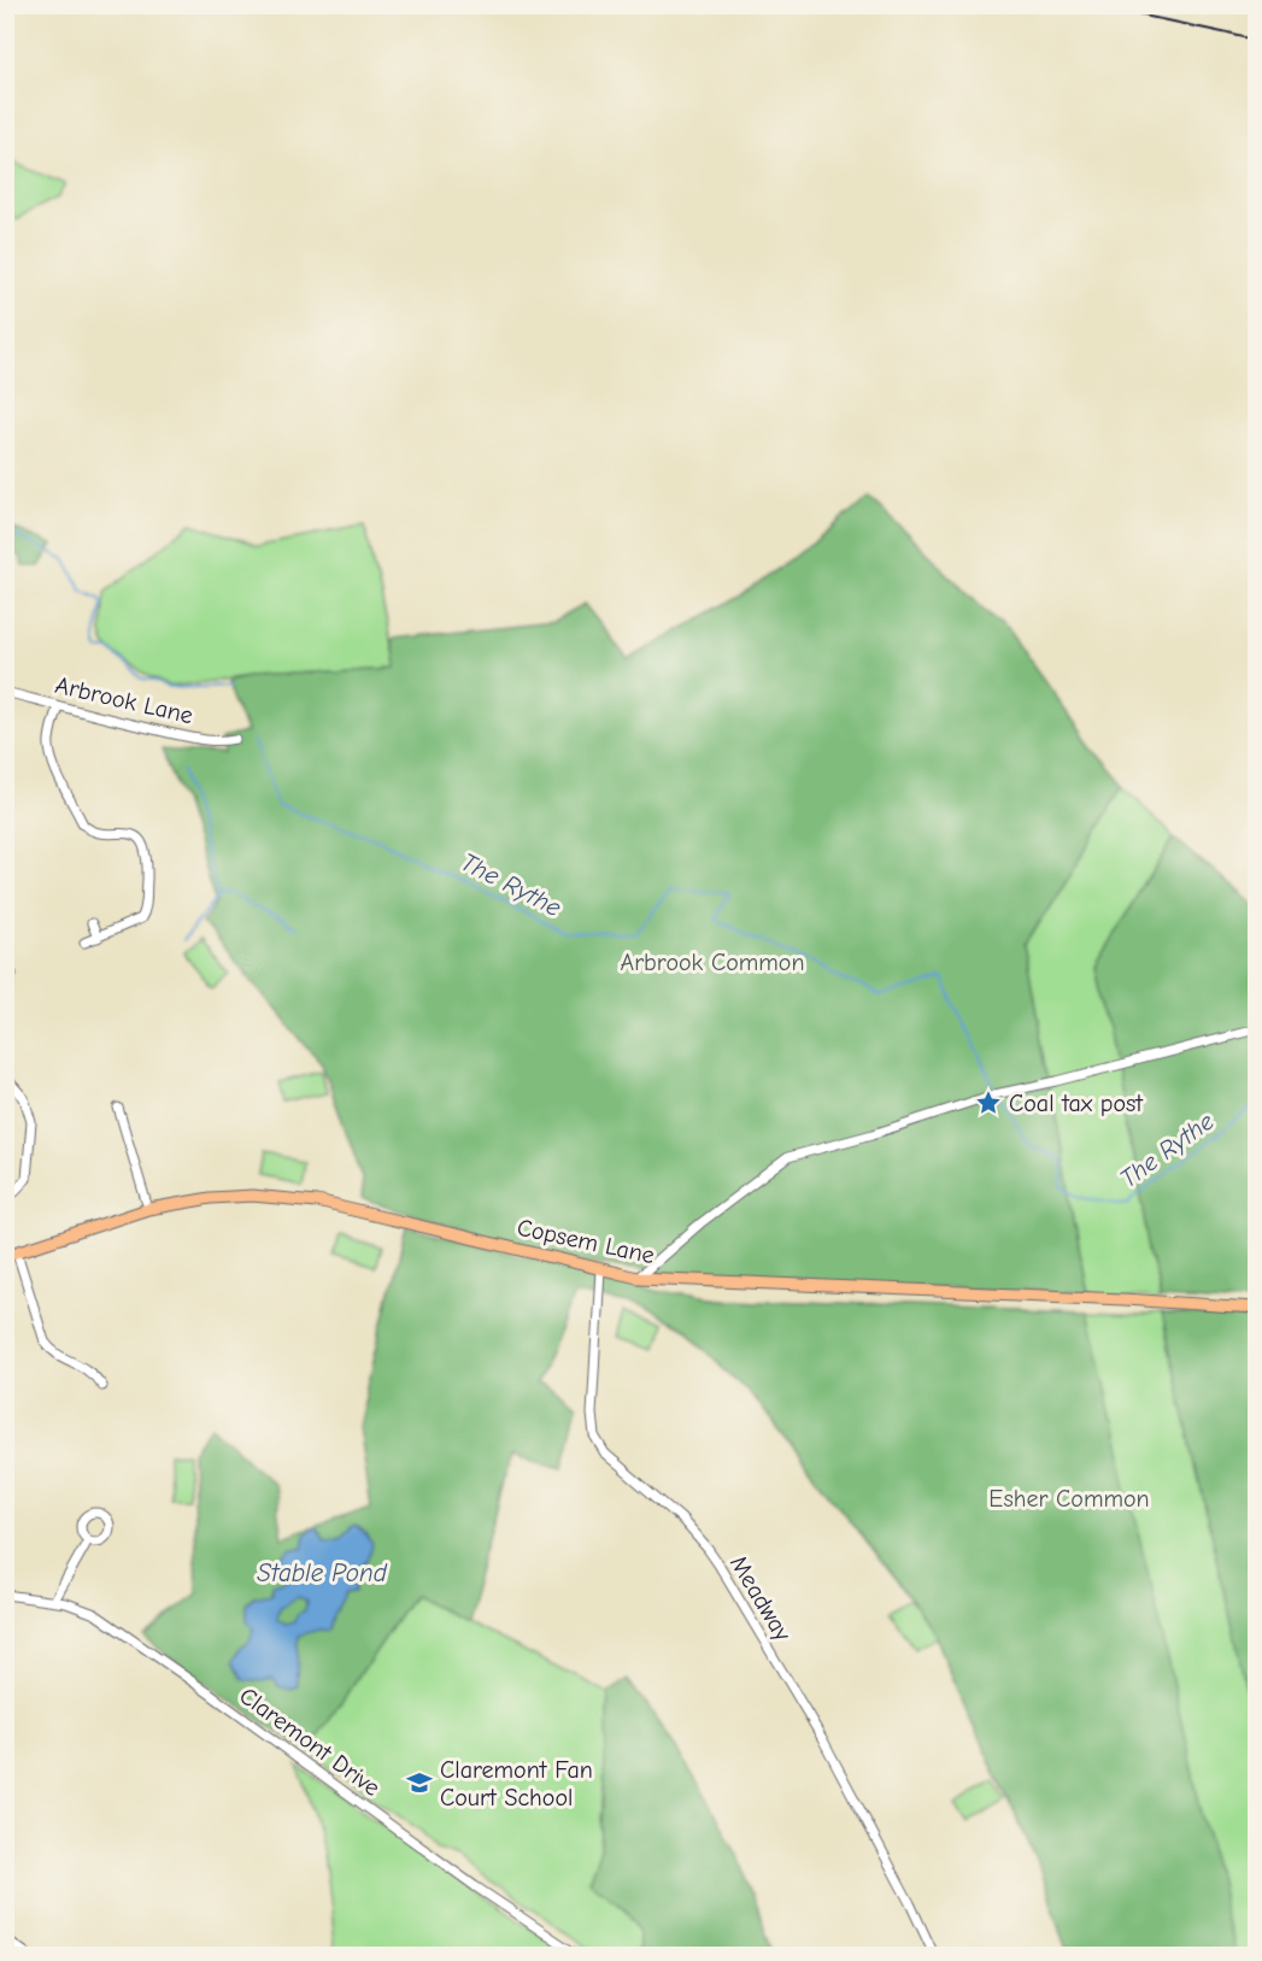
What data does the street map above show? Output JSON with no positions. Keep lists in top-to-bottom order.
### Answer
{
  "streets": {
    "main road": ["Copsem Lane"],
    "street": ["Arbrook Lane", "Meadway", "Claremont Drive"]
  },
  "crossings": [
    ["Copsem Lane", "Meadway"]
  ],
  "water": ["The Rythe", "Stable Pond"],
  "parks": ["Arbrook Common", "Esher Common"],
  "places": {
    "place": ["Coal tax post"],
    "school or university": ["Claremont Fan Court School"]
  }
}
